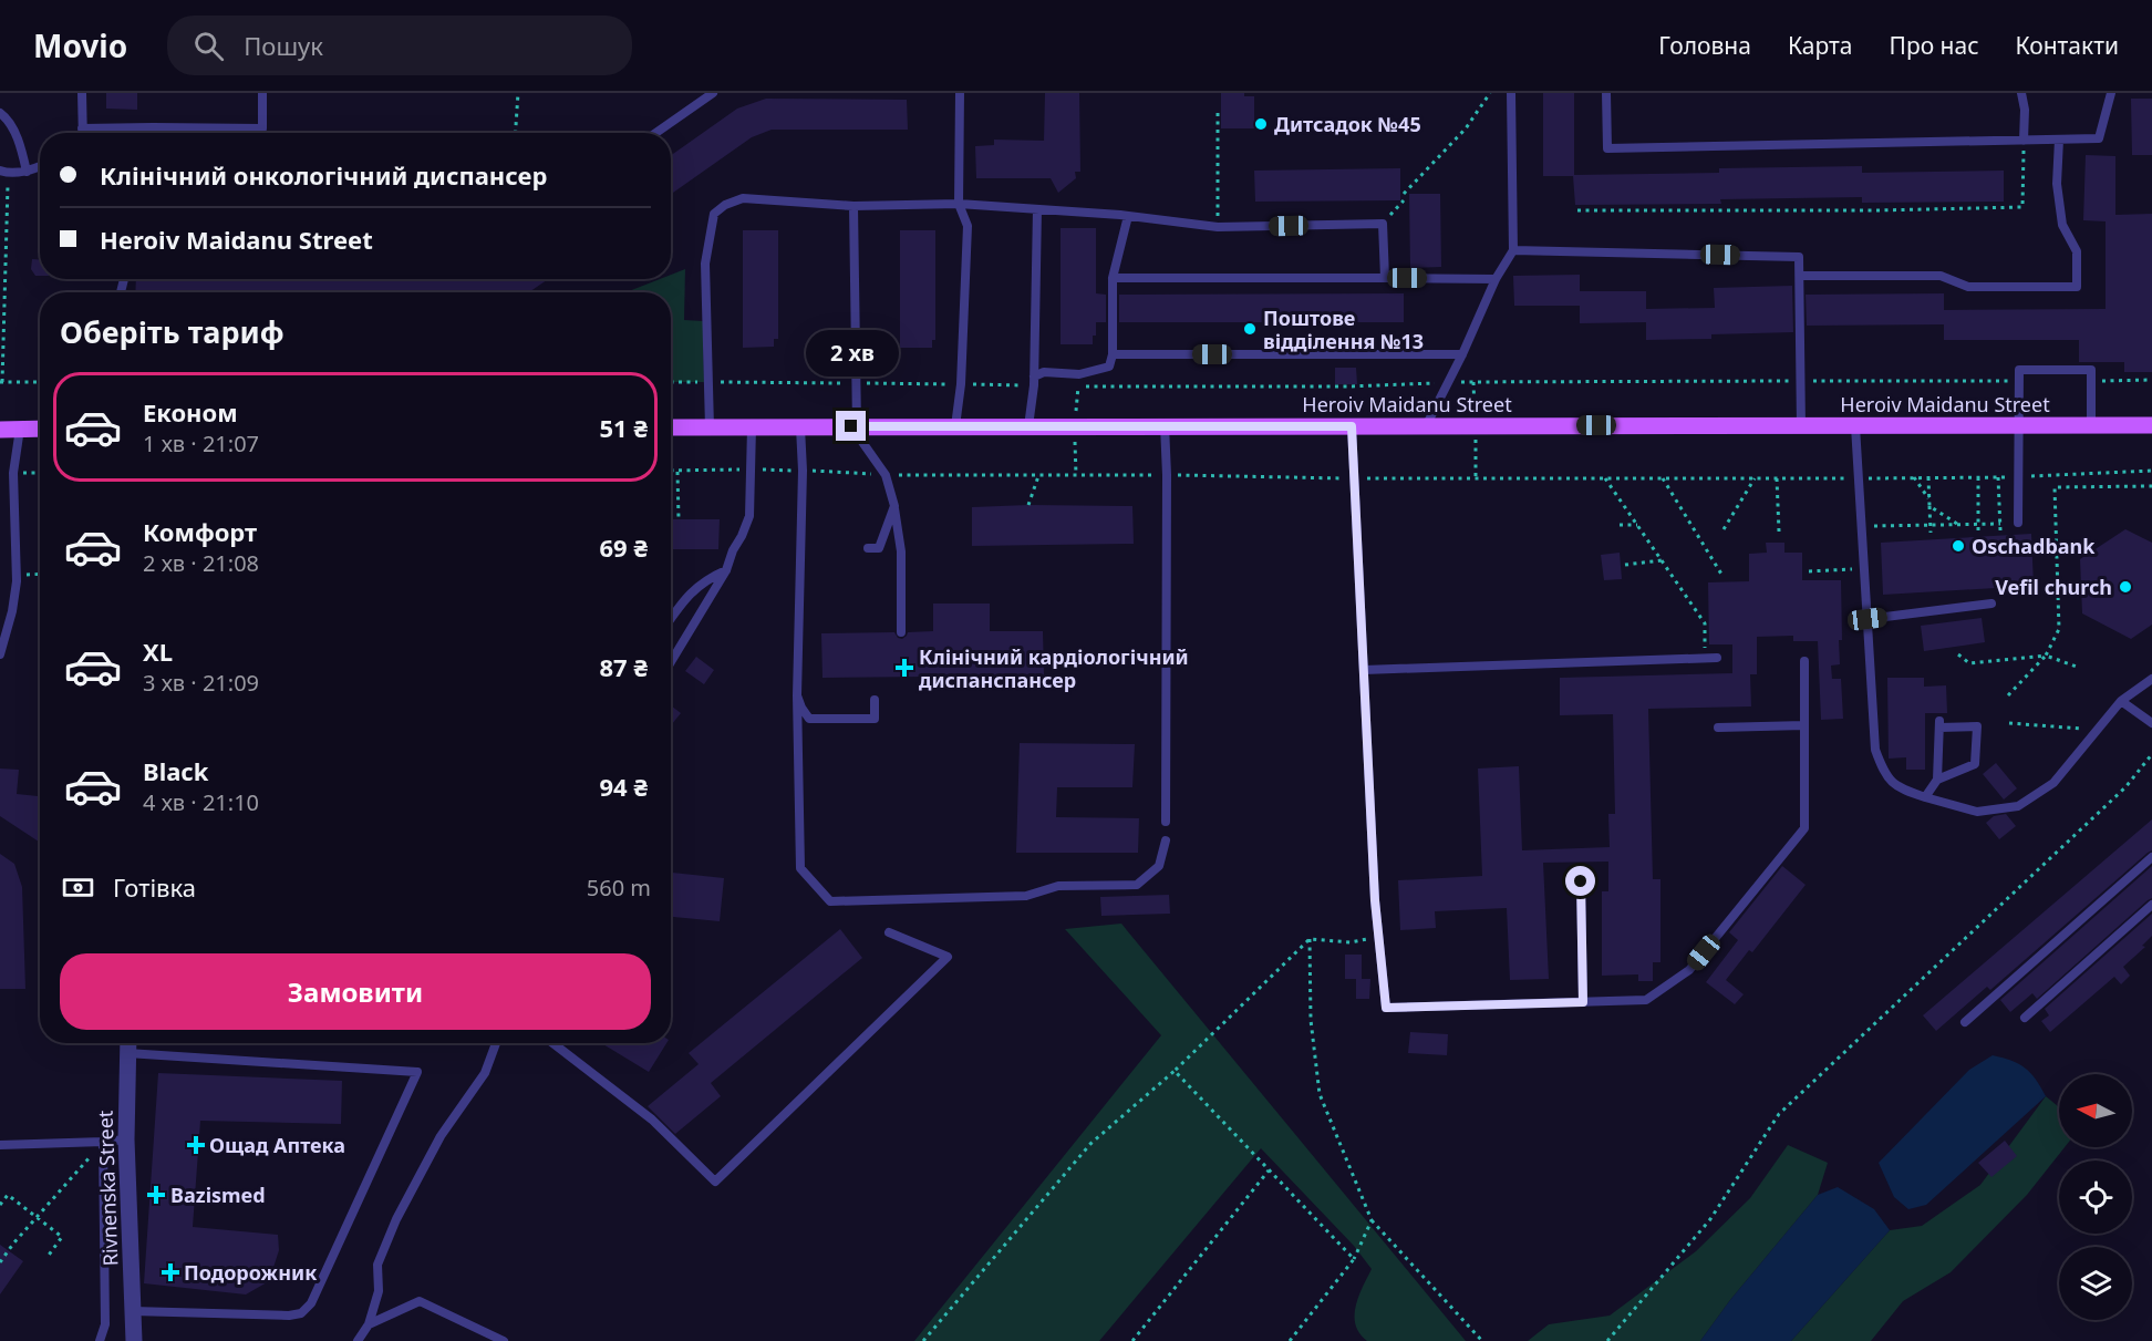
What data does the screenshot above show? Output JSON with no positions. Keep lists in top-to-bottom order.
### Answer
{
  "streets": {
    "main road": ["Heroiv Maidanu Street"],
    "street": ["Rivnenska Street"]
  },
  "places": {
    "other": [
      "Дитсадок №45",
      "Поштове відділення №13",
      "Oschadbank",
      "Vefil church"
    ],
    "health": [
      "Клінічний кардіологічний диспанспансер",
      "Ощад Аптека",
      "Bazismed",
      "Подорожник"
    ]
  },
  "north": "left",
  "page": {
    "header": "Movio",
    "search": "Пошук",
    "nav": [
      "Головна",
      "Карта",
      "Про нас",
      "Контакти"
    ],
    "banner": ["Клінічний онкологічний диспансер", "Heroiv Maidanu Street"],
    "heading": "Оберіть тариф",
    "bubble": "2 хв",
    "list": [
      {
        "name": "Економ",
        "note": "1 хв · 21:07",
        "value": "51 ₴"
      },
      {
        "name": "Комфорт",
        "note": "2 хв · 21:08",
        "value": "69 ₴"
      },
      {
        "name": "XL",
        "note": "3 хв · 21:09",
        "value": "87 ₴"
      },
      {
        "name": "Black",
        "note": "4 хв · 21:10",
        "value": "94 ₴"
      }
    ],
    "pay": ["Готівка", "560 m"],
    "buttons": "Замовити"
  }
}
